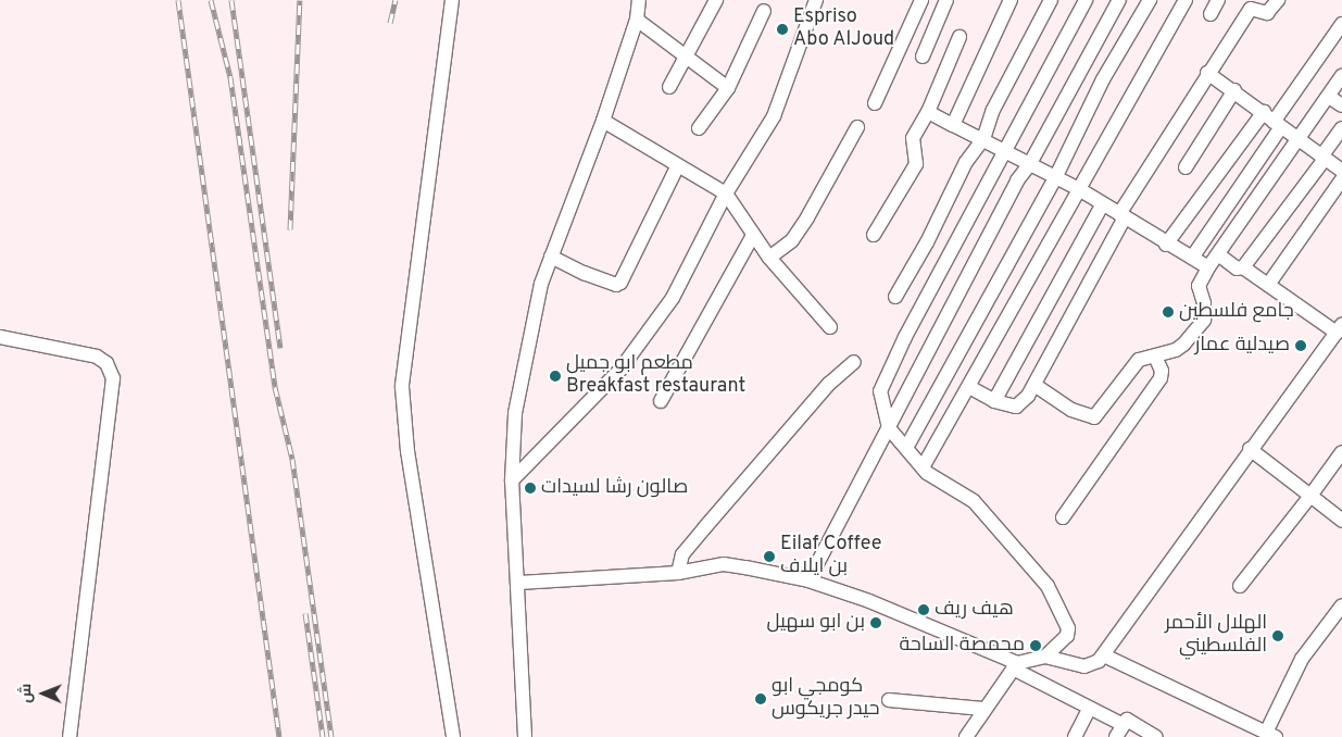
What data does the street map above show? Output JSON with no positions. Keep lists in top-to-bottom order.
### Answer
{
  "places": [
    "Espriso Abo AlJoud",
    "جامع فلسطين",
    "صيدلية عمار",
    "مطعم ابو جميل Breakfast restaurant",
    "صالون رشا لسيدات",
    "Eilaf Coffee بن ايلاف",
    "هيف ريف",
    "بن ابو سهيل",
    "الهلال الأحمر الفلسطيني",
    "محمصة الساحة",
    "كومجي ابو حيدر جريكوس"
  ],
  "north": "left"
}
